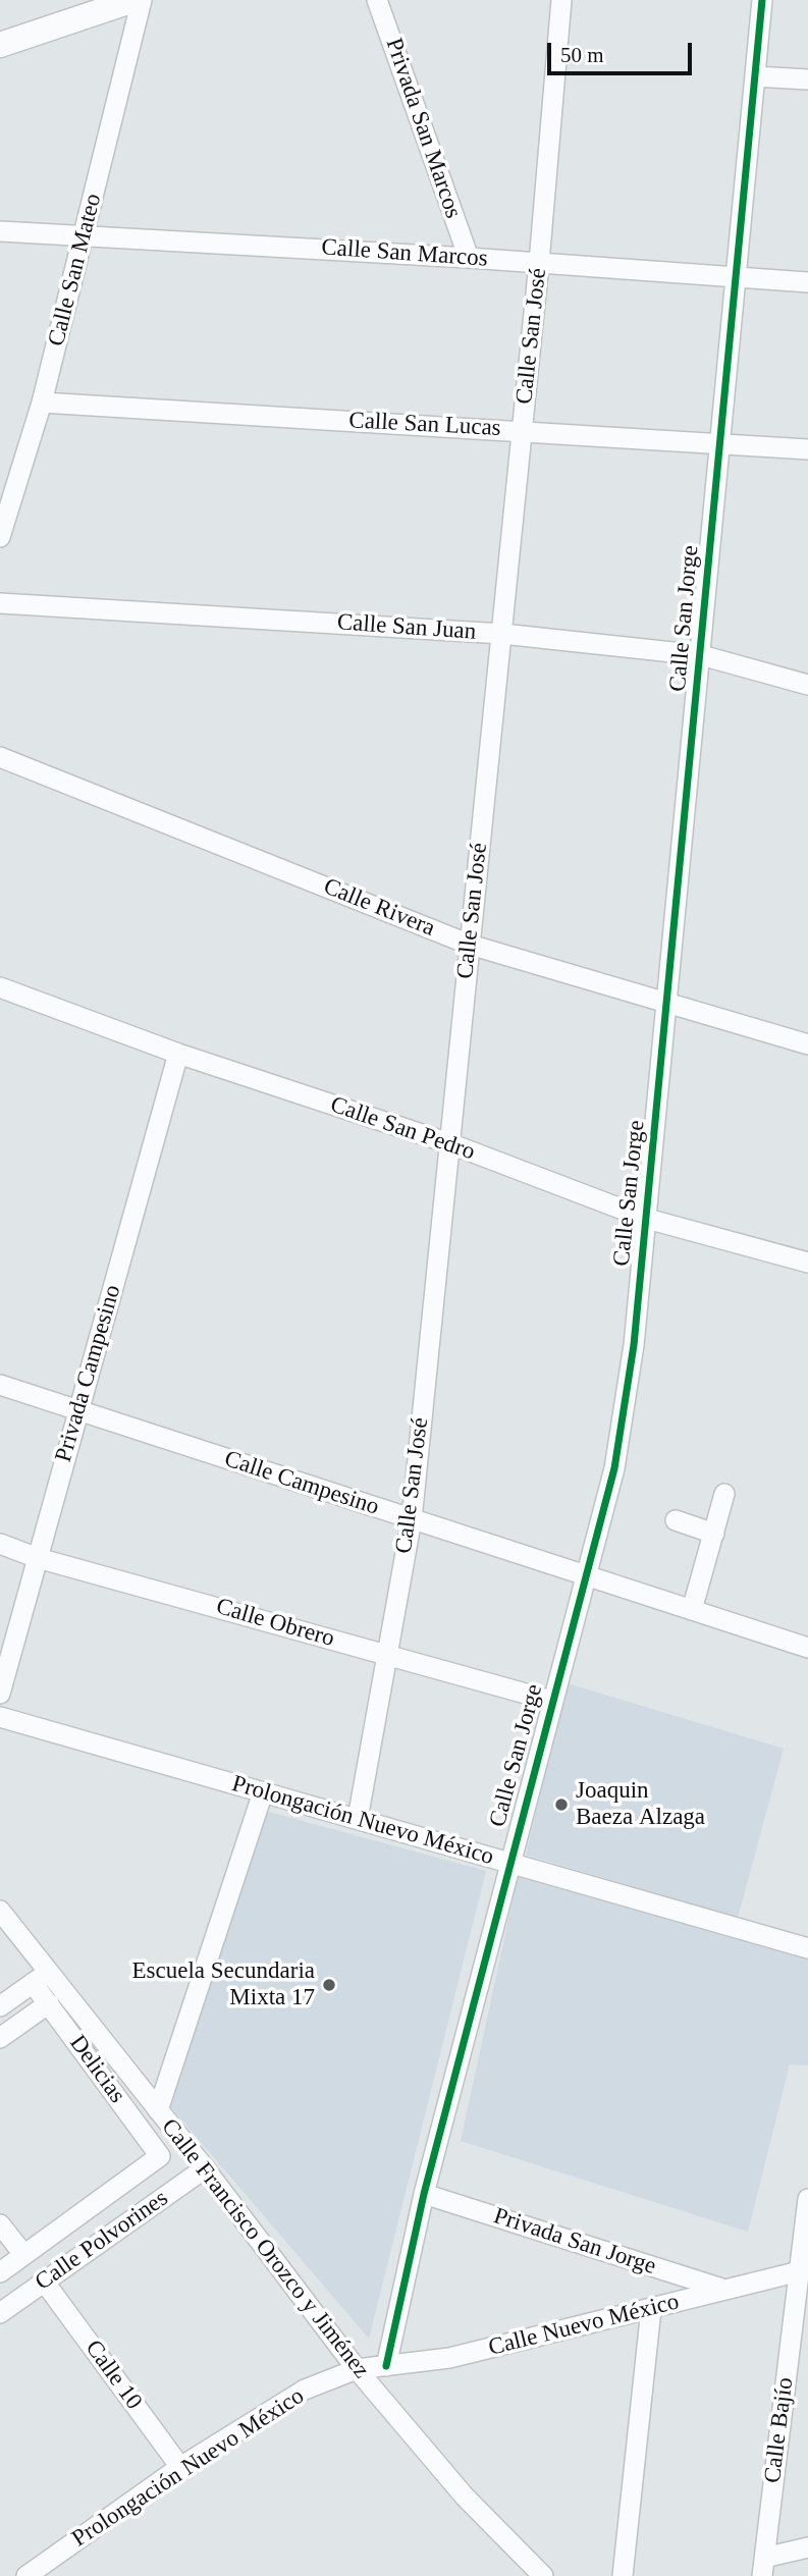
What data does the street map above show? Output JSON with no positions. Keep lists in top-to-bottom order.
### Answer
{
  "streets": {
    "street": [
      "Privada San Marcos",
      "Calle San Marcos",
      "Calle San Mateo",
      "Calle San José",
      "Calle San Lucas",
      "Calle San Jorge",
      "Calle San Juan",
      "Calle Rivera",
      "Calle San Pedro",
      "Privada Campesino",
      "Calle Campesino",
      "Calle Obrero",
      "Prolongación Nuevo México",
      "Delicias",
      "Calle Polvorines",
      "Privada San Jorge",
      "Calle Francisco Orozco y Jiménez",
      "Calle Nuevo México",
      "Calle 10",
      "Calle Bajío"
    ]
  },
  "crossings": [
    ["Privada San Marcos", "Calle San Marcos"],
    ["Calle San Marcos", "Calle San Mateo"],
    ["Calle San Marcos", "Calle San José"],
    ["Calle San Marcos", "Calle San Jorge"],
    ["Calle San Mateo", "Calle San Lucas"],
    ["Calle San José", "Calle San Lucas"],
    ["Calle San José", "Calle San Juan"],
    ["Calle San José", "Calle Rivera"],
    ["Calle San José", "Calle San Pedro"],
    ["Calle San José", "Calle Campesino"],
    ["Calle San José", "Calle Obrero"],
    ["Calle San José", "Prolongación Nuevo México"],
    ["Calle San Lucas", "Calle San Jorge"],
    ["Calle San Jorge", "Calle San Juan"],
    ["Calle San Jorge", "Calle Rivera"],
    ["Calle San Jorge", "Calle San Pedro"],
    ["Calle San Jorge", "Calle Campesino"],
    ["Calle San Jorge", "Calle Obrero"],
    ["Calle San Jorge", "Prolongación Nuevo México"],
    ["Calle San Jorge", "Privada San Jorge"],
    ["Calle San Jorge", "Calle Nuevo México"],
    ["Calle San Pedro", "Privada Campesino"],
    ["Privada Campesino", "Calle Campesino"],
    ["Privada Campesino", "Calle Obrero"],
    ["Prolongación Nuevo México", "Calle Francisco Orozco y Jiménez"],
    ["Prolongación Nuevo México", "Calle Nuevo México"],
    ["Prolongación Nuevo México", "Calle 10"],
    ["Delicias", "Calle Polvorines"],
    ["Delicias", "Calle Francisco Orozco y Jiménez"],
    ["Calle Polvorines", "Calle Francisco Orozco y Jiménez"],
    ["Calle Polvorines", "Calle 10"],
    ["Privada San Jorge", "Calle Nuevo México"],
    ["Calle Francisco Orozco y Jiménez", "Calle Nuevo México"],
    ["Calle Nuevo México", "Calle Bajío"]
  ],
  "places": ["Joaquin Baeza Alzaga", "Escuela Secundaria Mixta 17"],
  "scale_bar": "50 m"
}
